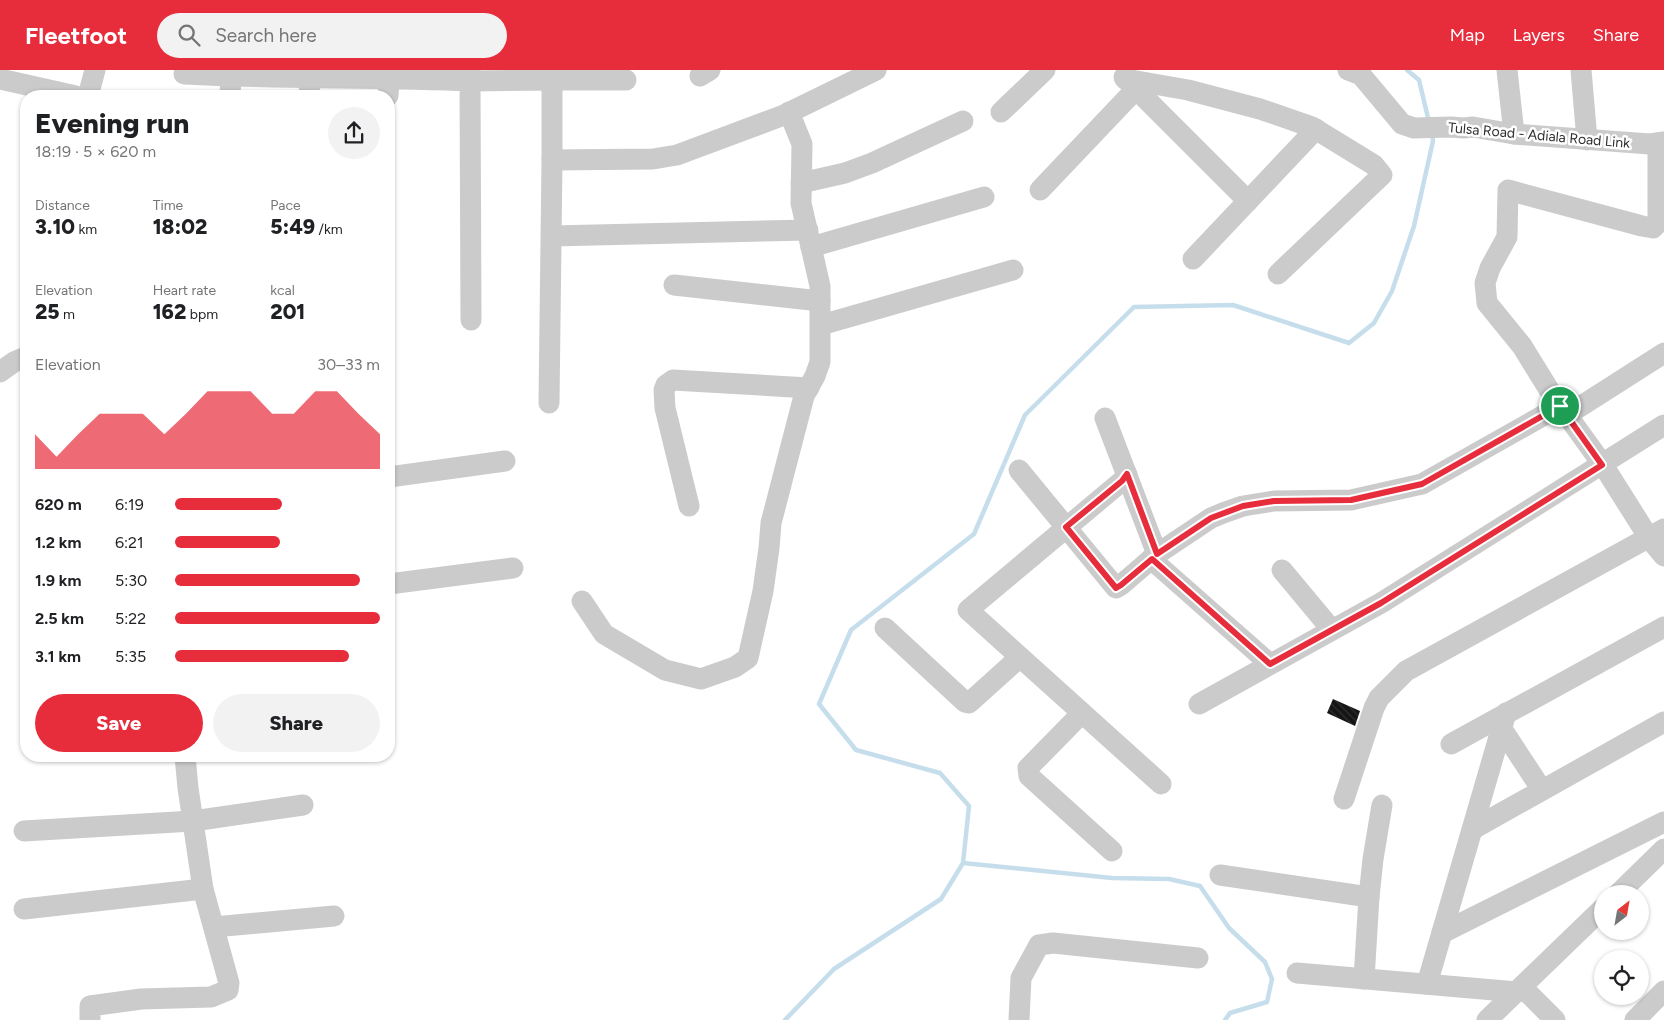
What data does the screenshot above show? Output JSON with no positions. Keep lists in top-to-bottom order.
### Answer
{
  "streets": {
    "street": ["Tulsa Road - Adiala Road Link"]
  },
  "north": "top right",
  "page": {
    "header": "Fleetfoot",
    "search": "Search here",
    "nav": ["Map", "Layers", "Share"],
    "heading": ["Evening run", "18:19 · 5 × 620 m"],
    "stats": [
      ["Distance", "3.10 km"],
      ["Time", "18:02"],
      ["Pace", "5:49 /km"],
      ["Elevation", "25 m"],
      ["Heart rate", "162 bpm"],
      ["kcal", "201"]
    ],
    "chart": ["Elevation", "30–33 m"],
    "list": [
      {
        "name": "620 m",
        "note": "6:19"
      },
      {
        "name": "1.2 km",
        "note": "6:21"
      },
      {
        "name": "1.9 km",
        "note": "5:30"
      },
      {
        "name": "2.5 km",
        "note": "5:22"
      },
      {
        "name": "3.1 km",
        "note": "5:35"
      }
    ],
    "buttons": ["Save", "Share"]
  }
}
